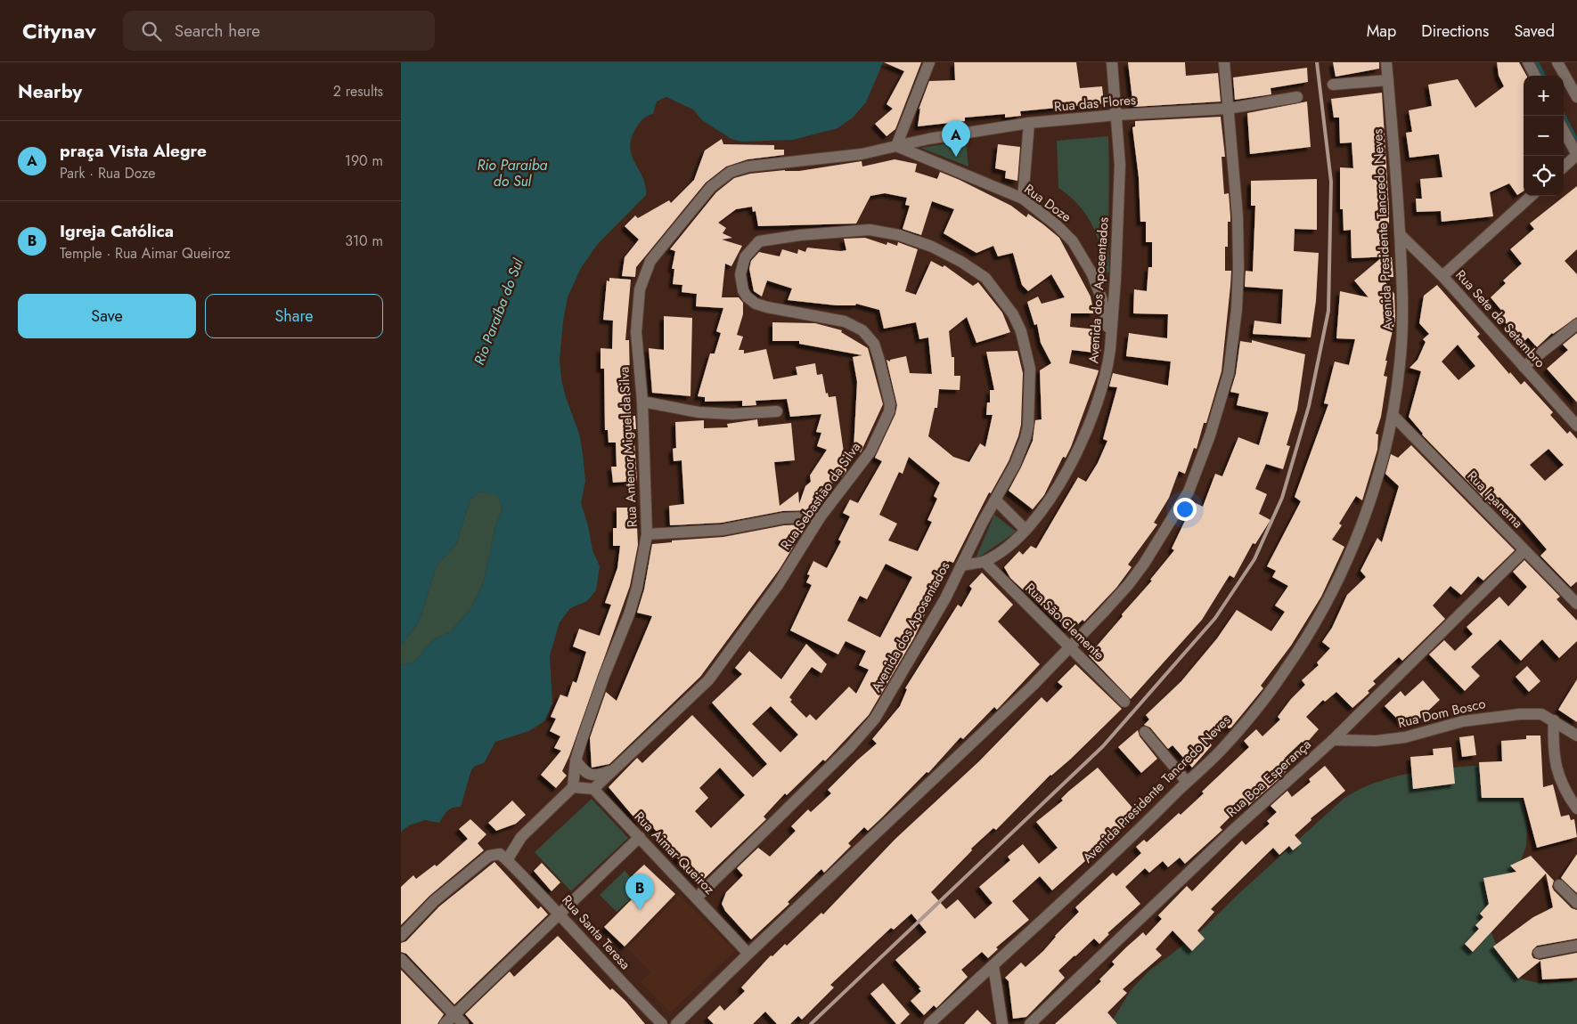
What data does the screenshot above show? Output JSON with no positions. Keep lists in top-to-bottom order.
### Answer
{
  "streets": {
    "street": [
      "Rua das Flores",
      "Rua Doze",
      "Avenida Presidente Tancredo Neves",
      "Avenida dos Aposentados",
      "Rua Sete de Setembro",
      "Rua Antenor Miguel da Silva",
      "Rua Sebastião da Silva",
      "Rua Ipanema",
      "Rua São Clemente",
      "Rua Dom Bosco",
      "Rua Boa Esperança",
      "Rua Aimar Queiroz",
      "Rua Santa Teresa"
    ]
  },
  "crossings": [
    ["Rua das Flores", "Rua Doze"],
    ["Rua das Flores", "Avenida dos Aposentados"],
    ["Rua das Flores", "Rua Antenor Miguel da Silva"],
    ["Rua Doze", "Avenida dos Aposentados"],
    ["Rua Doze", "Rua Antenor Miguel da Silva"],
    ["Avenida Presidente Tancredo Neves", "Rua Sete de Setembro"],
    ["Avenida Presidente Tancredo Neves", "Rua Ipanema"],
    ["Avenida dos Aposentados", "Rua Sebastião da Silva"],
    ["Avenida dos Aposentados", "Rua São Clemente"],
    ["Avenida dos Aposentados", "Rua Aimar Queiroz"],
    ["Rua Sebastião da Silva", "Rua Aimar Queiroz"],
    ["Rua Ipanema", "Rua Boa Esperança"],
    ["Rua Dom Bosco", "Rua Boa Esperança"]
  ],
  "water": ["Rio Paraiba do Sul", "Rio Paraíba do Sul"],
  "page": {
    "header": "Citynav",
    "search": "Search here",
    "nav": ["Map", "Directions", "Saved"],
    "heading": ["Nearby", "2 results"],
    "map_buttons": ["+", "−"],
    "list": [
      {
        "mark": "A",
        "name": "praça Vista Alegre",
        "note": "Park · Rua Doze",
        "value": "190 m"
      },
      {
        "mark": "B",
        "name": "Igreja Católica",
        "note": "Temple · Rua Aimar Queiroz",
        "value": "310 m"
      }
    ],
    "pins": ["A", "B"],
    "buttons": ["Save", "Share"]
  }
}
